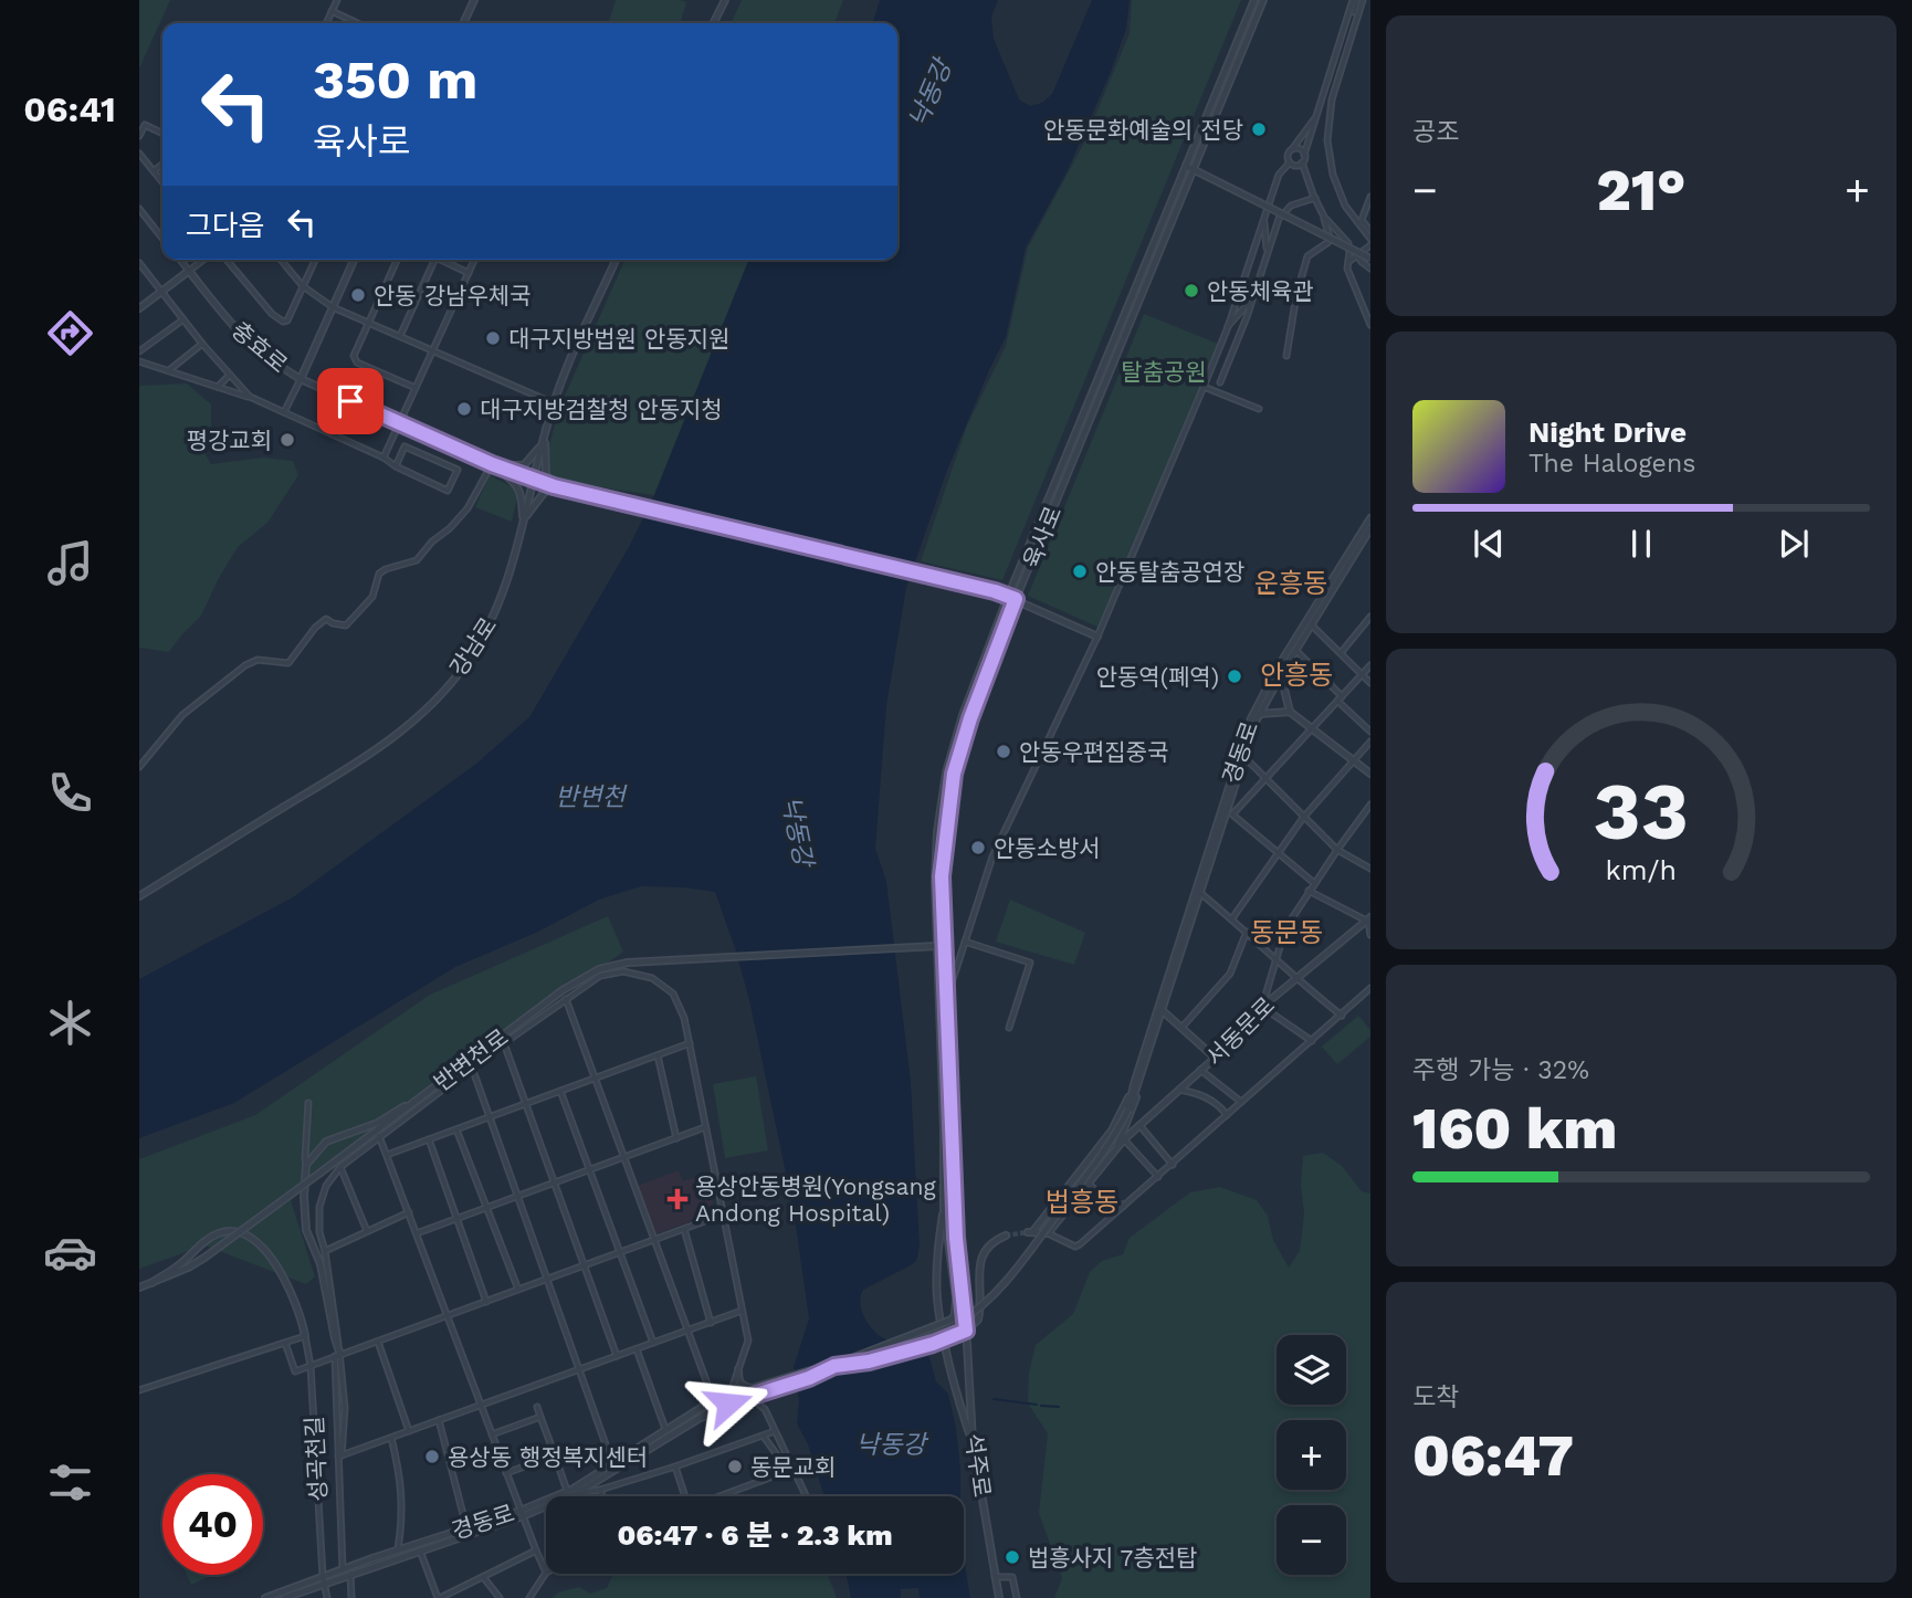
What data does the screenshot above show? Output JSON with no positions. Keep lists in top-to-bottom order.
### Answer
{
  "streets": {
    "street": [
      "충효로",
      "육사로",
      "강남로",
      "경동로",
      "서동문로",
      "반변천로",
      "성곡천길",
      "석주로"
    ]
  },
  "crossings": [
    ["충효로", "육사로"],
    ["충효로", "강남로"],
    ["육사로", "반변천로"],
    ["육사로", "석주로"],
    ["경동로", "성곡천길"]
  ],
  "districts": [
    "운흥동",
    "안흥동",
    "동문동",
    "법흥동"
  ],
  "water": ["낙동강", "반변천"],
  "parks": ["탈춤공원"],
  "places": {
    "other": [
      "안동문화예술의 전당",
      "안동체육관",
      "안동 강남우체국",
      "대구지방법원 안동지원",
      "대구지방검찰청 안동지청",
      "평강교회",
      "안동탈춤공연장",
      "안동역(폐역)",
      "안동우편집중국",
      "안동소방서",
      "용상동 행정복지센터",
      "동문교회",
      "법흥사지 7층전탑"
    ],
    "health": ["용상안동병원(Yongsang Andong Hospital)"]
  },
  "page": {
    "tabs": "06:41",
    "tile": [
      "공조",
      ["주행 가능 · 32%", "160 km"],
      ["도착", "06:47"]
    ],
    "turn": ["350 m", "육사로"],
    "heat": ["−", "21°", "+"],
    "then": "그다음",
    "song": ["Night Drive", "The Halogens"],
    "map_buttons": ["+", "−"],
    "limit": "40",
    "trip": "06:47 · 6 분 · 2.3 km",
    "gauge": ["33", "km/h"]
  }
}
